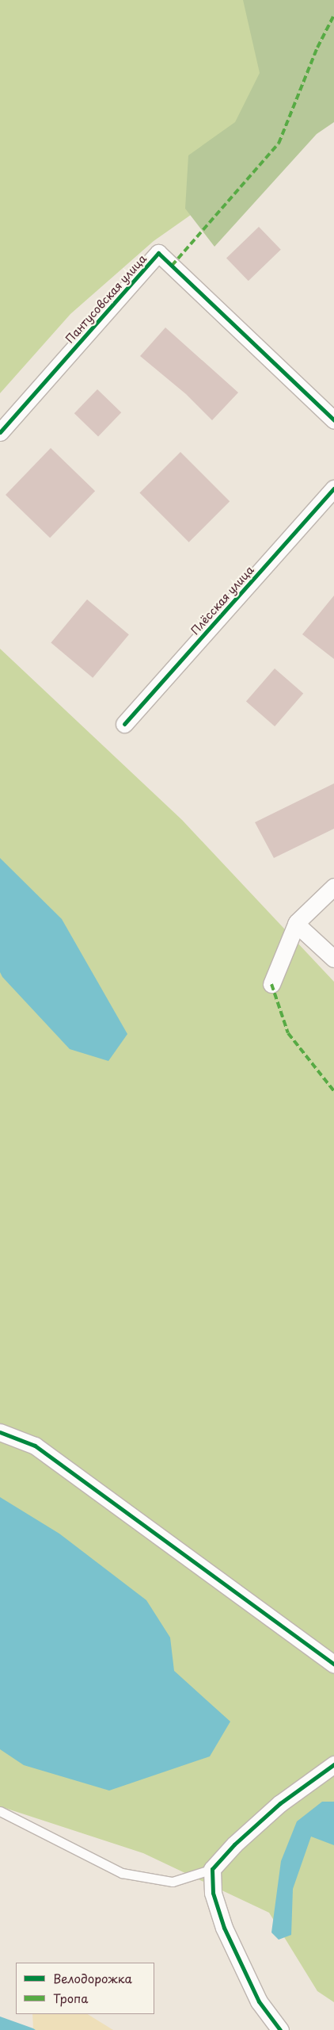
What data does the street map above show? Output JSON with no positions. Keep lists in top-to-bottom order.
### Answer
{
  "streets": {
    "street": ["Пантусовская улица", "Плёсская улица"]
  },
  "legend": ["Велодорожка", "Тропа"]
}
